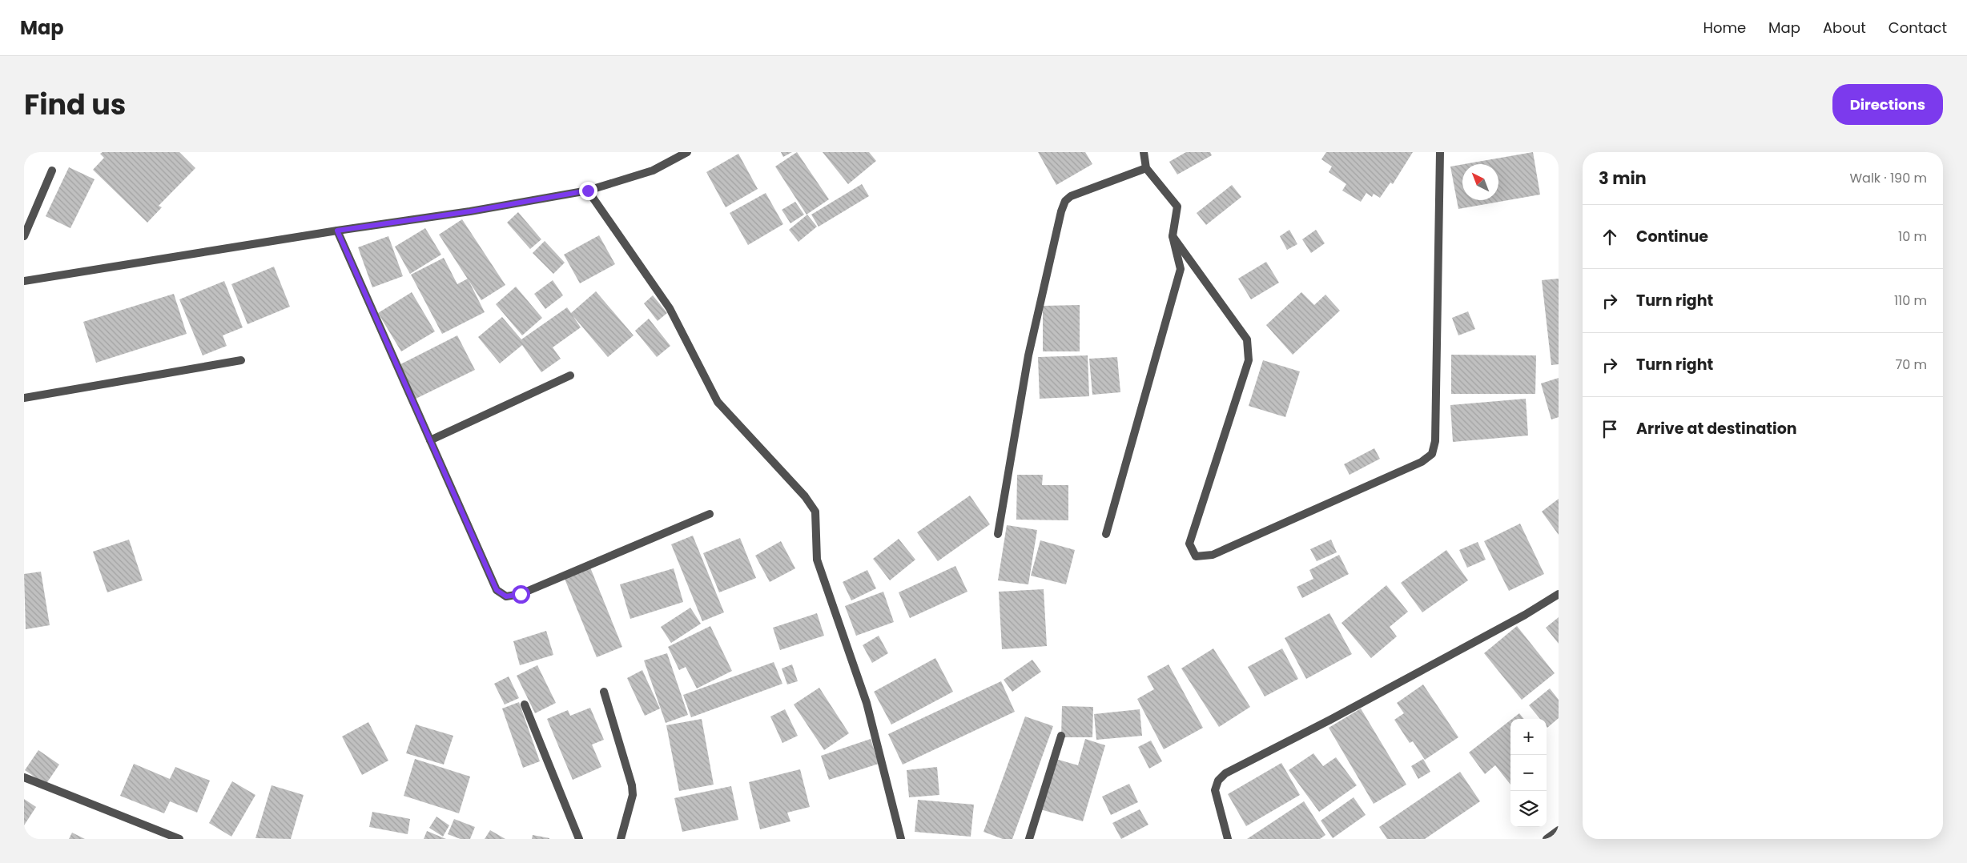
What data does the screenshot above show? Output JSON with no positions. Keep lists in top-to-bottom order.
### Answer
{
  "north": "top left",
  "page": {
    "header": "Map",
    "nav": [
      "Home",
      "Map",
      "About",
      "Contact"
    ],
    "title": "Find us",
    "buttons": "Directions",
    "heading": ["3 min", "Walk · 190 m"],
    "list": [
      ["Continue", "10 m"],
      ["Turn right", "110 m"],
      ["Turn right", "70 m"],
      "Arrive at destination"
    ],
    "map_buttons": ["+", "−"]
  }
}
